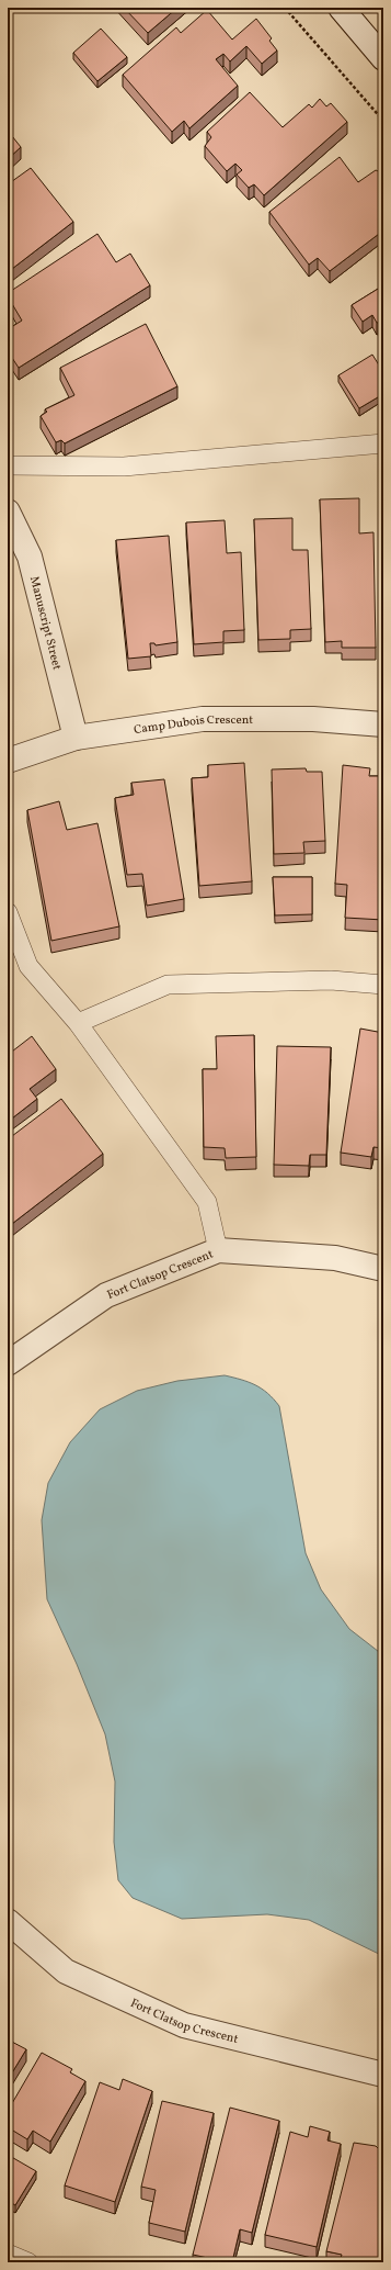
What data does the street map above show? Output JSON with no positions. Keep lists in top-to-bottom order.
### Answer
{
  "streets": {
    "street": ["Manuscript Street", "Camp Dubois Crescent", "Fort Clatsop Crescent"]
  },
  "crossings": [
    ["Manuscript Street", "Camp Dubois Crescent"]
  ]
}
